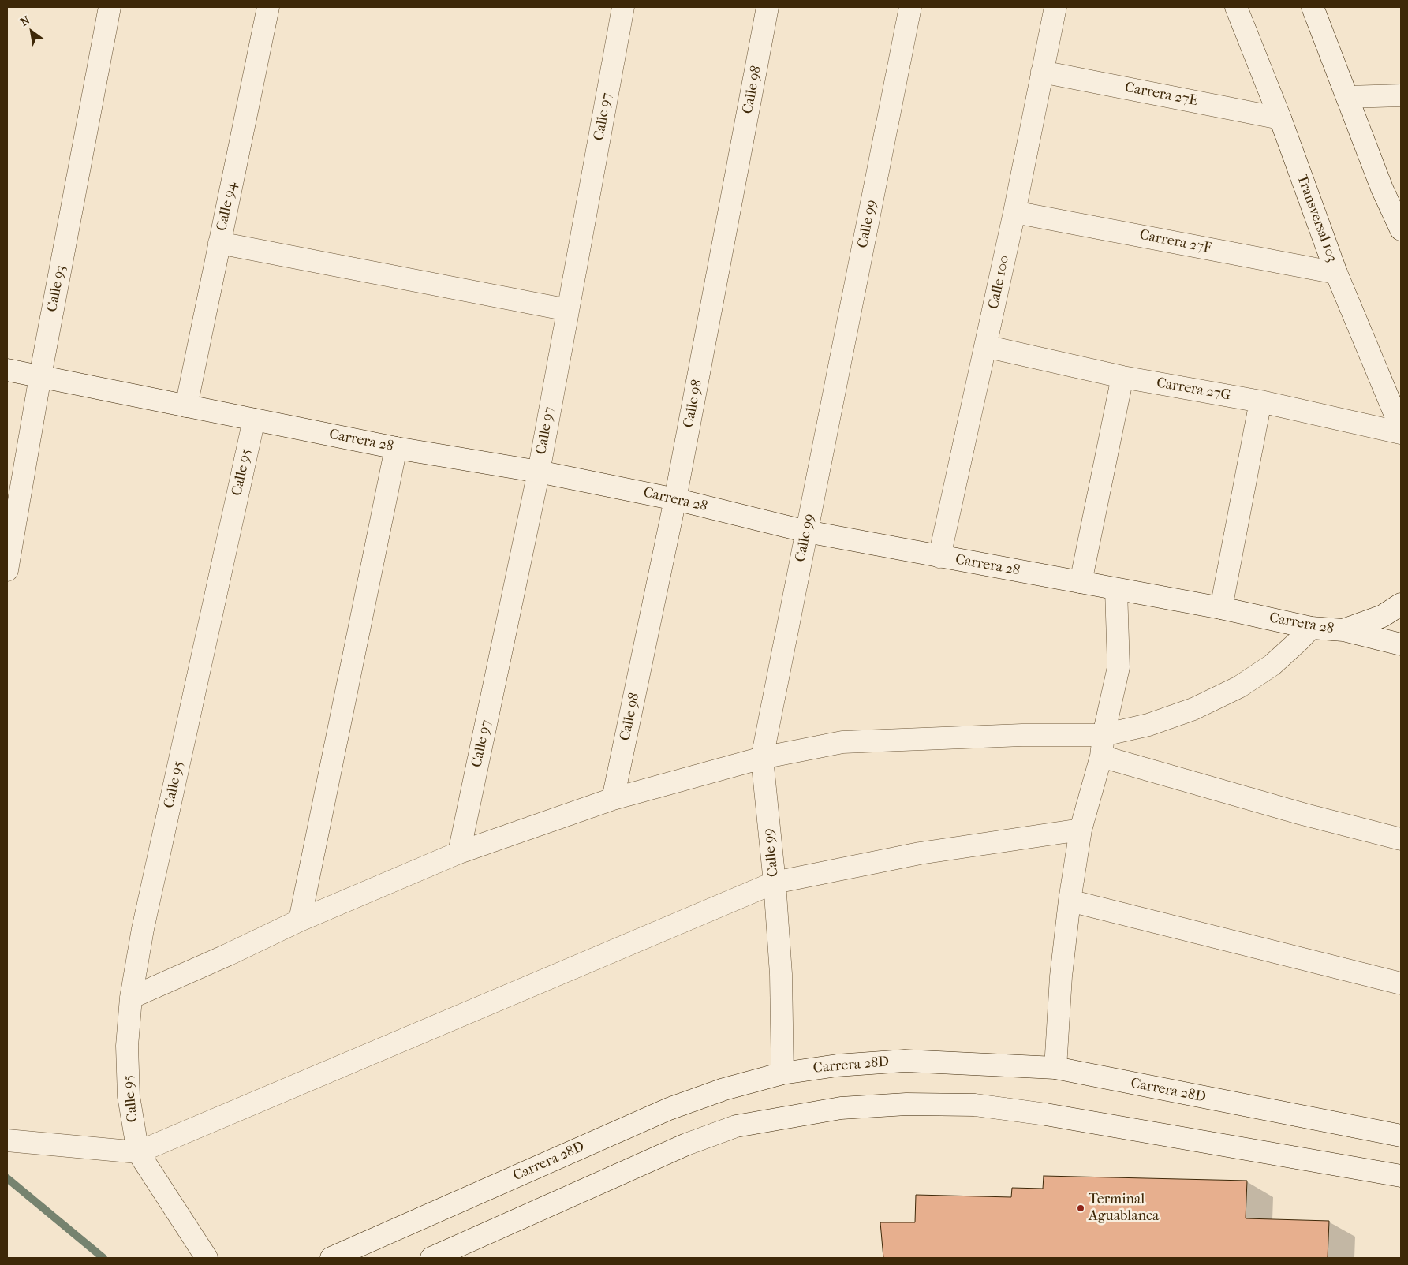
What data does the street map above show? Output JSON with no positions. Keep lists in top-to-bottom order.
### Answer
{
  "streets": {
    "street": [
      "Calle 98",
      "Carrera 27E",
      "Calle 97",
      "Calle 94",
      "Transversal 103",
      "Calle 99",
      "Carrera 27F",
      "Calle 100",
      "Calle 93",
      "Carrera 27G",
      "Carrera 28",
      "Calle 95",
      "Carrera 28D"
    ]
  },
  "crossings": [
    ["Calle 98", "Carrera 28"],
    ["Carrera 27E", "Transversal 103"],
    ["Carrera 27E", "Calle 100"],
    ["Calle 97", "Carrera 28"],
    ["Calle 94", "Carrera 28"],
    ["Transversal 103", "Carrera 27F"],
    ["Calle 99", "Carrera 28"],
    ["Calle 99", "Carrera 28D"],
    ["Carrera 27F", "Calle 100"],
    ["Calle 100", "Carrera 27G"],
    ["Calle 100", "Carrera 28"],
    ["Calle 93", "Carrera 28"],
    ["Carrera 28", "Calle 95"]
  ],
  "places": ["Terminal Aguablanca"],
  "north": "top left"
}
